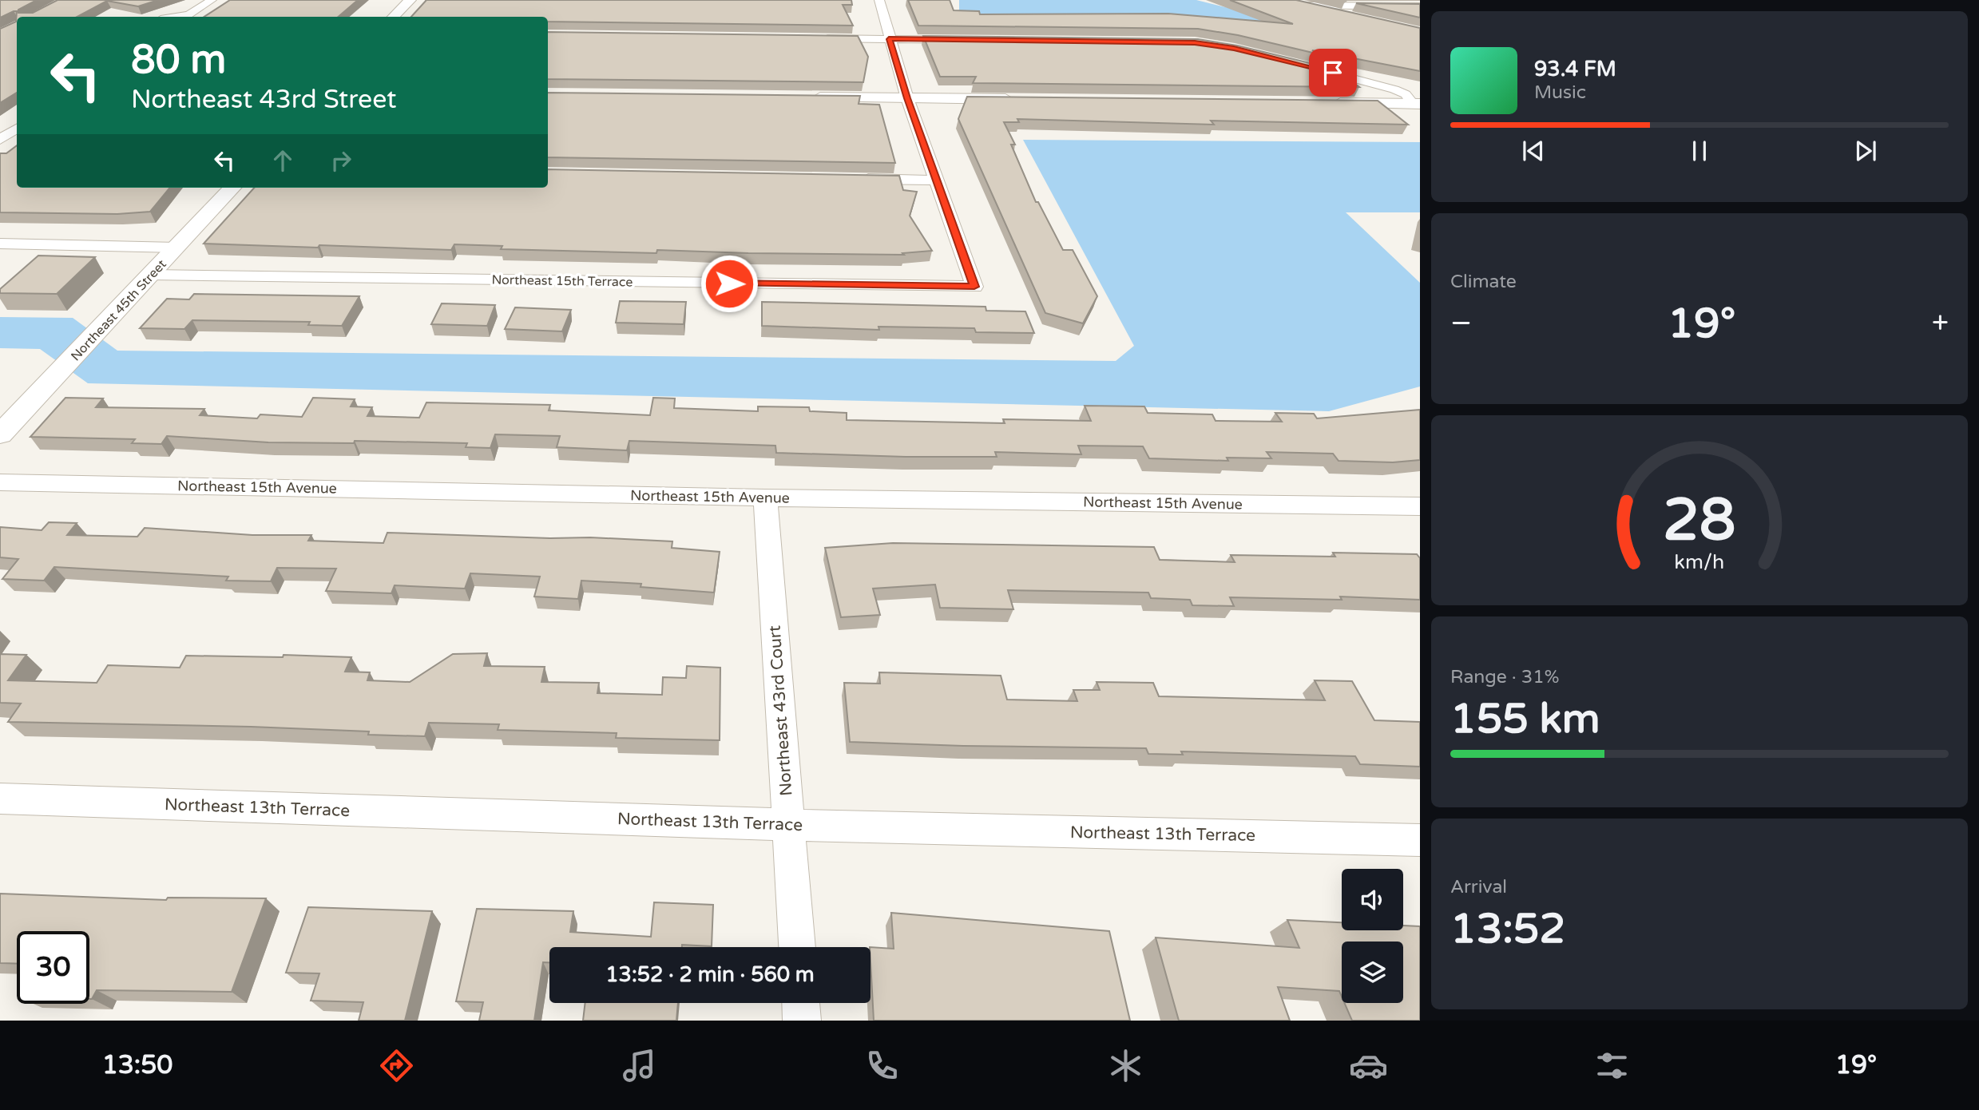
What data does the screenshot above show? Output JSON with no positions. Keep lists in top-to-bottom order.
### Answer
{
  "streets": {
    "street": [
      "Northeast 15th Terrace",
      "Northeast 45th Street",
      "Northeast 15th Avenue",
      "Northeast 43rd Court",
      "Northeast 13th Terrace"
    ]
  },
  "crossings": [
    ["Northeast 15th Terrace", "Northeast 45th Street"],
    ["Northeast 15th Avenue", "Northeast 43rd Court"],
    ["Northeast 43rd Court", "Northeast 13th Terrace"]
  ],
  "page": {
    "turn": ["80 m", "Northeast 43rd Street"],
    "song": ["93.4 FM", "Music"],
    "tile": [
      "Climate",
      ["Range · 31%", "155 km"],
      ["Arrival", "13:52"]
    ],
    "heat": ["−", "19°", "+"],
    "limit": "30",
    "trip": "13:52 · 2 min · 560 m",
    "tabs": ["13:50", "19°"],
    "gauge": ["28", "km/h"]
  }
}
